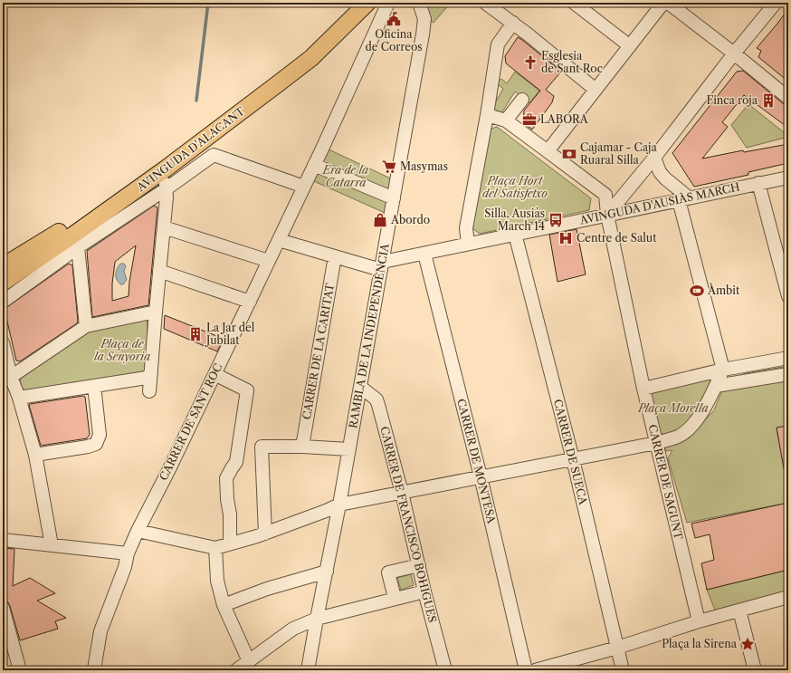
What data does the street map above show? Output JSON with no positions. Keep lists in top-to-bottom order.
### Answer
{
  "streets": {
    "main road": ["AVINGUDA D'ALACANT"],
    "street": [
      "AVINGUDA D'AUSIÀS MARCH",
      "RAMBLA DE LA INDEPENDÈNCIA",
      "CARRER DE LA CARITAT",
      "CARRER DE SANT ROC",
      "CARRER DE SUECA",
      "CARRER DE MONTESA",
      "CARRER DE SAGUNT",
      "CARRER DE FRANCISCO BOHIGUES"
    ]
  },
  "crossings": [
    ["AVINGUDA D'ALACANT", "CARRER DE SANT ROC"],
    ["AVINGUDA D'AUSIÀS MARCH", "RAMBLA DE LA INDEPENDÈNCIA"],
    ["AVINGUDA D'AUSIÀS MARCH", "CARRER DE SUECA"],
    ["AVINGUDA D'AUSIÀS MARCH", "CARRER DE MONTESA"],
    ["AVINGUDA D'AUSIÀS MARCH", "CARRER DE SAGUNT"],
    ["RAMBLA DE LA INDEPENDÈNCIA", "CARRER DE FRANCISCO BOHIGUES"]
  ],
  "parks": [
    "Era de la Catarra",
    "Plaça Hort del Satisfetxo",
    "Plaça de la Senyoria",
    "Plaça Morella"
  ],
  "places": {
    "public building": ["Oficina de Correos"],
    "church": ["Esglesia de Sant Roc"],
    "building": ["Finca roja", "La Jar del Jubilat"],
    "office": ["LABORA"],
    "bank": ["Cajamar - Caja Ruaral Silla"],
    "supermarket": ["Masymas"],
    "shop": ["Abordo"],
    "bus stop": ["Silla, Ausiàs March 14"],
    "hospital": ["Centre de Salut"],
    "sports": ["Àmbit"],
    "place": ["Plaça la Sirena"]
  }
}
